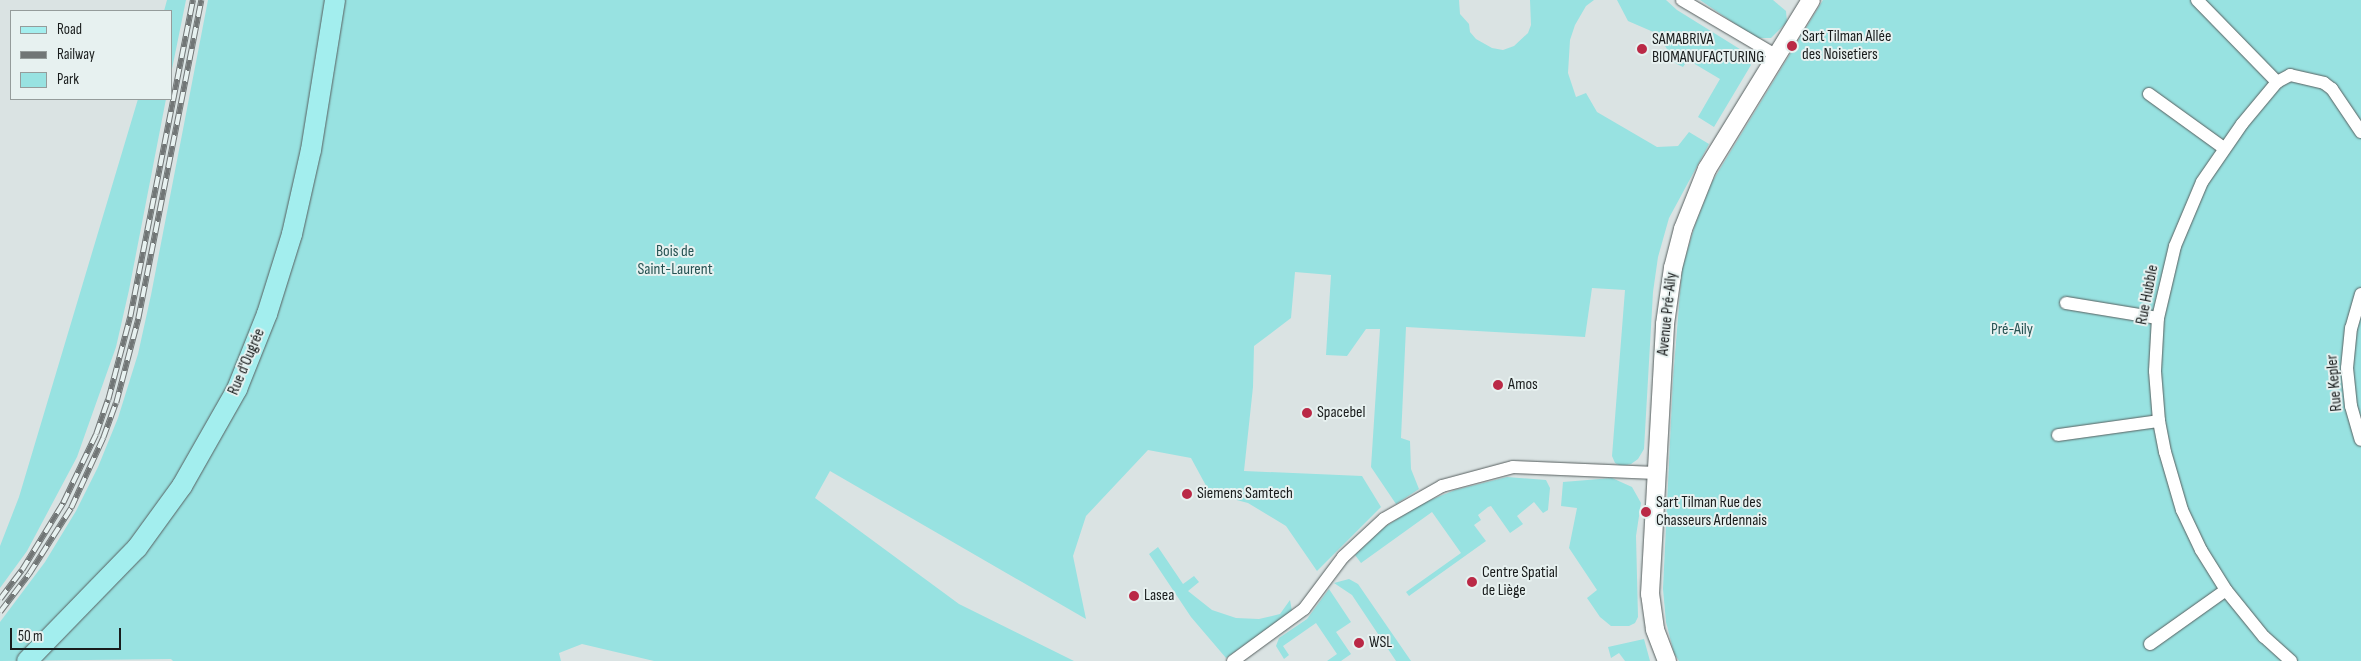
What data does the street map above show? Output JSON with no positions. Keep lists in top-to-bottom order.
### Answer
{
  "streets": {
    "main road": ["Rue d'Ougrée"],
    "street": ["Rue Hubble", "Avenue Pré-Aily", "Rue Kepler"]
  },
  "parks": ["Bois de Saint-Laurent", "Pré-Aily"],
  "places": [
    "Sart Tilman Allée des Noisetiers",
    "SAMABRIVA BIOMANUFACTURING",
    "Amos",
    "Spacebel",
    "Siemens Samtech",
    "Sart Tilman Rue des Chasseurs Ardennais",
    "Centre Spatial de Liège",
    "Lasea",
    "WSL"
  ],
  "legend": ["Road", "Railway", "Park"],
  "scale_bar": "50 m"
}
